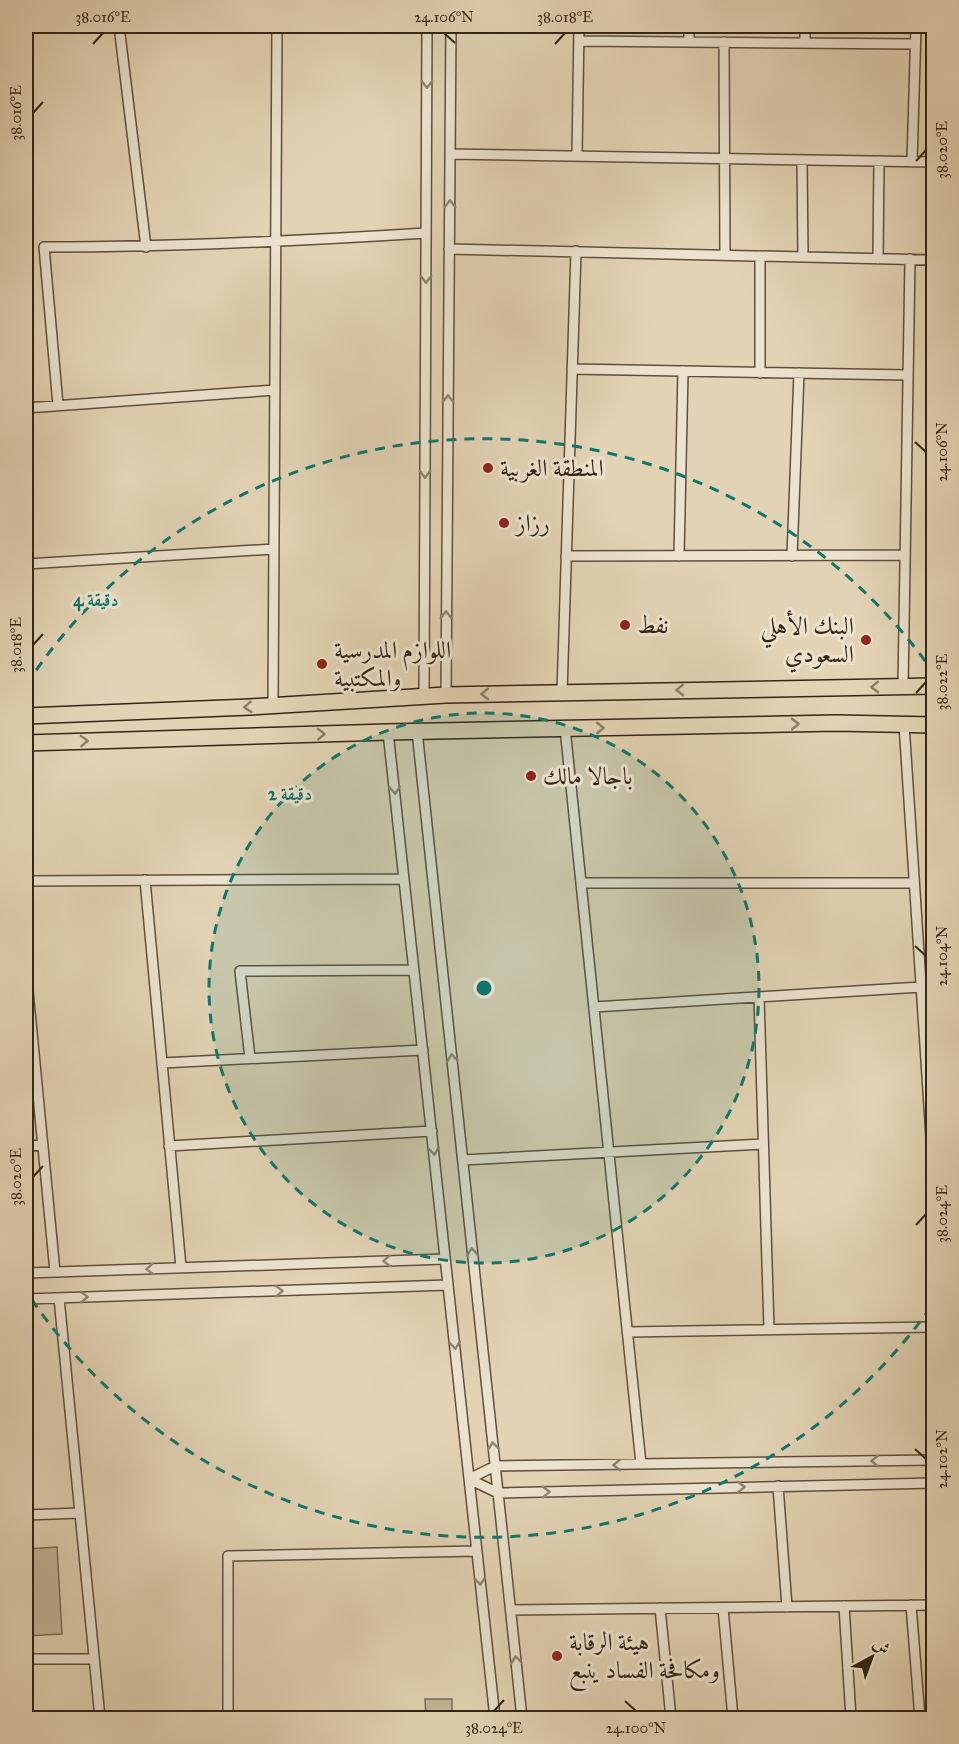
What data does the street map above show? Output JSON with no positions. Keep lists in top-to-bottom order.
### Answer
{
  "places": [
    "المنطقة الغربية",
    "رزاز",
    "نفط",
    "البنك الأهلي السعودي",
    "اللوازم المدرسية والمكتبية",
    "باجالا مالك",
    "هيئة الرقابة ومكافحة الفساد ينبع"
  ],
  "north": "top right",
  "coordinates": [
    "38.016°E",
    "24.106°N",
    "38.018°E",
    "38.020°E",
    "38.022°E",
    "24.104°N",
    "38.024°E",
    "24.102°N",
    "24.100°N"
  ],
  "rings": ["4 دقيقة", "2 دقيقة"]
}
